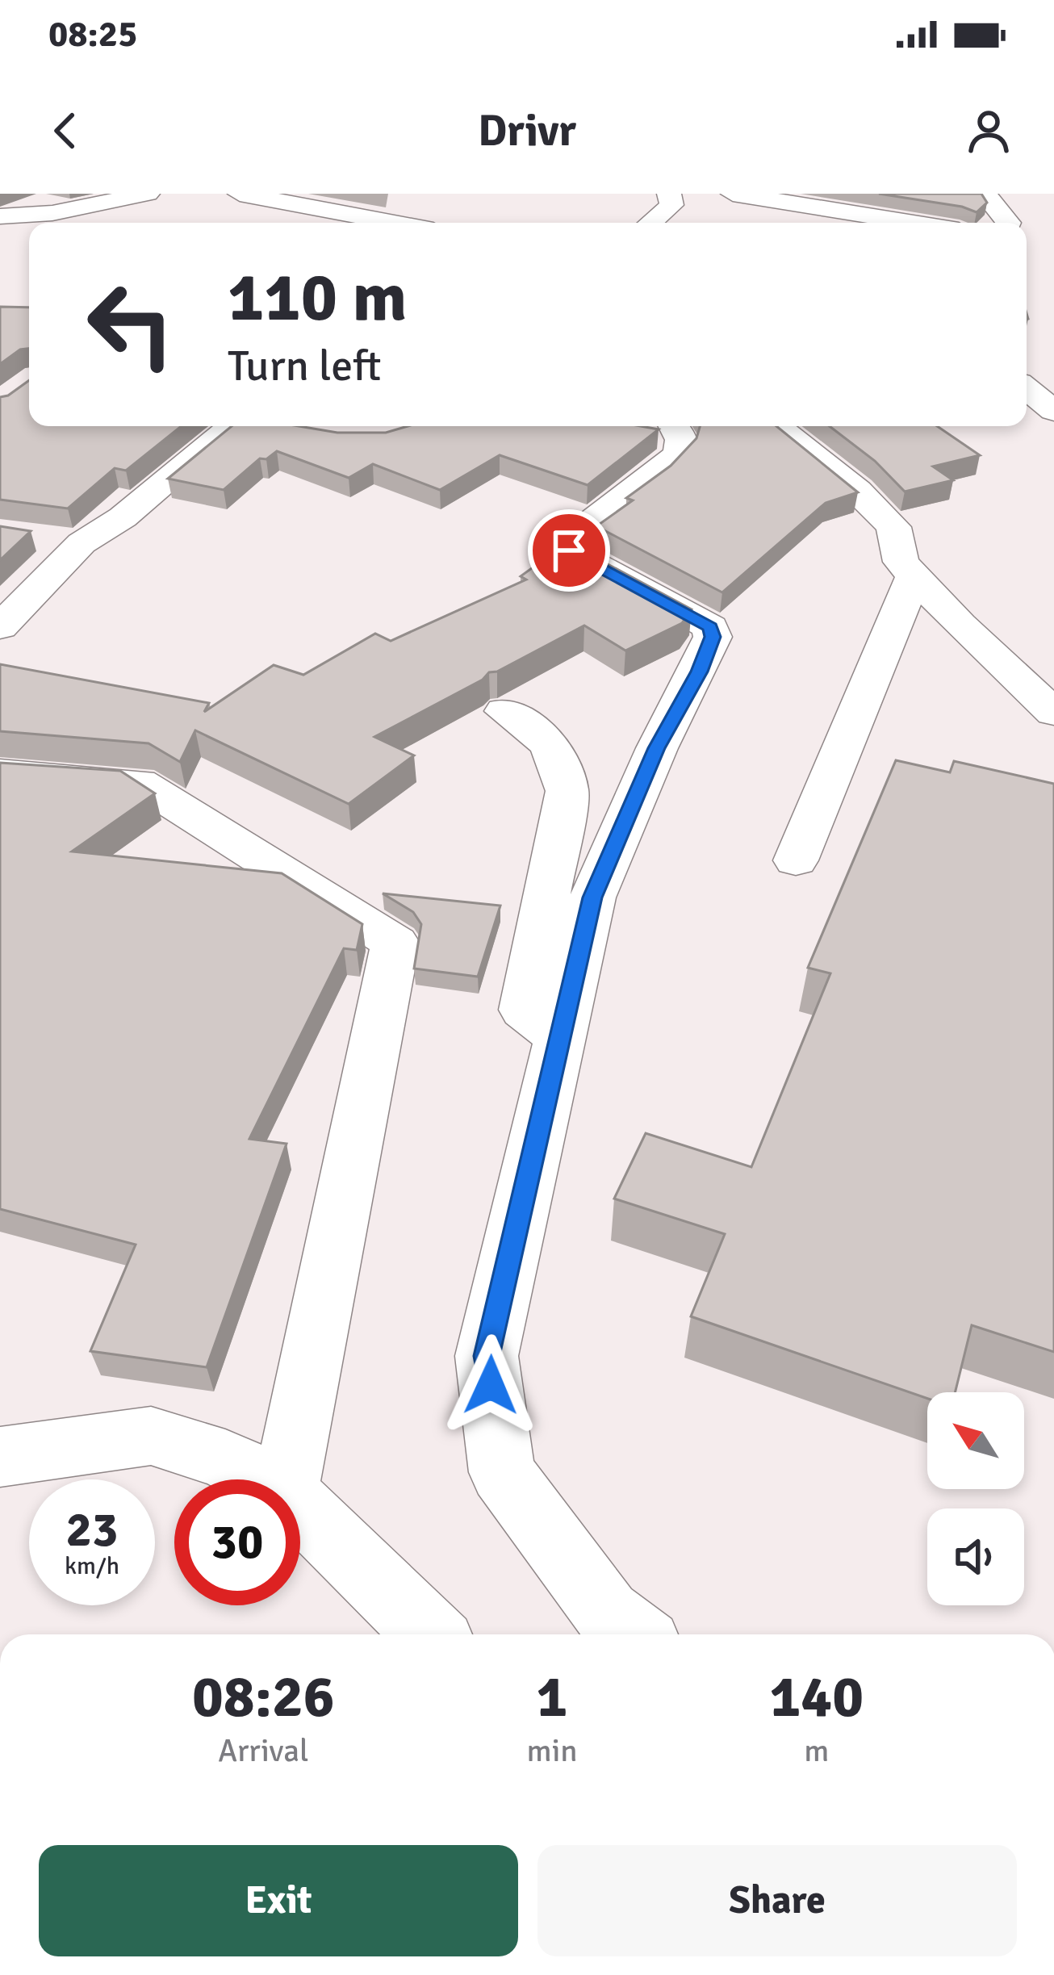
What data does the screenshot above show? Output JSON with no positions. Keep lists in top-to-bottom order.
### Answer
{
  "north": "top left",
  "page": {
    "status": "08:25",
    "header": "Drivr",
    "turn": ["110 m", "Turn left"],
    "speed": "23 km/h",
    "limit": "30",
    "eta": [
      "08:26",
      "Arrival",
      "1",
      "min",
      "140",
      "m"
    ],
    "buttons": ["Exit", "Share"]
  }
}
